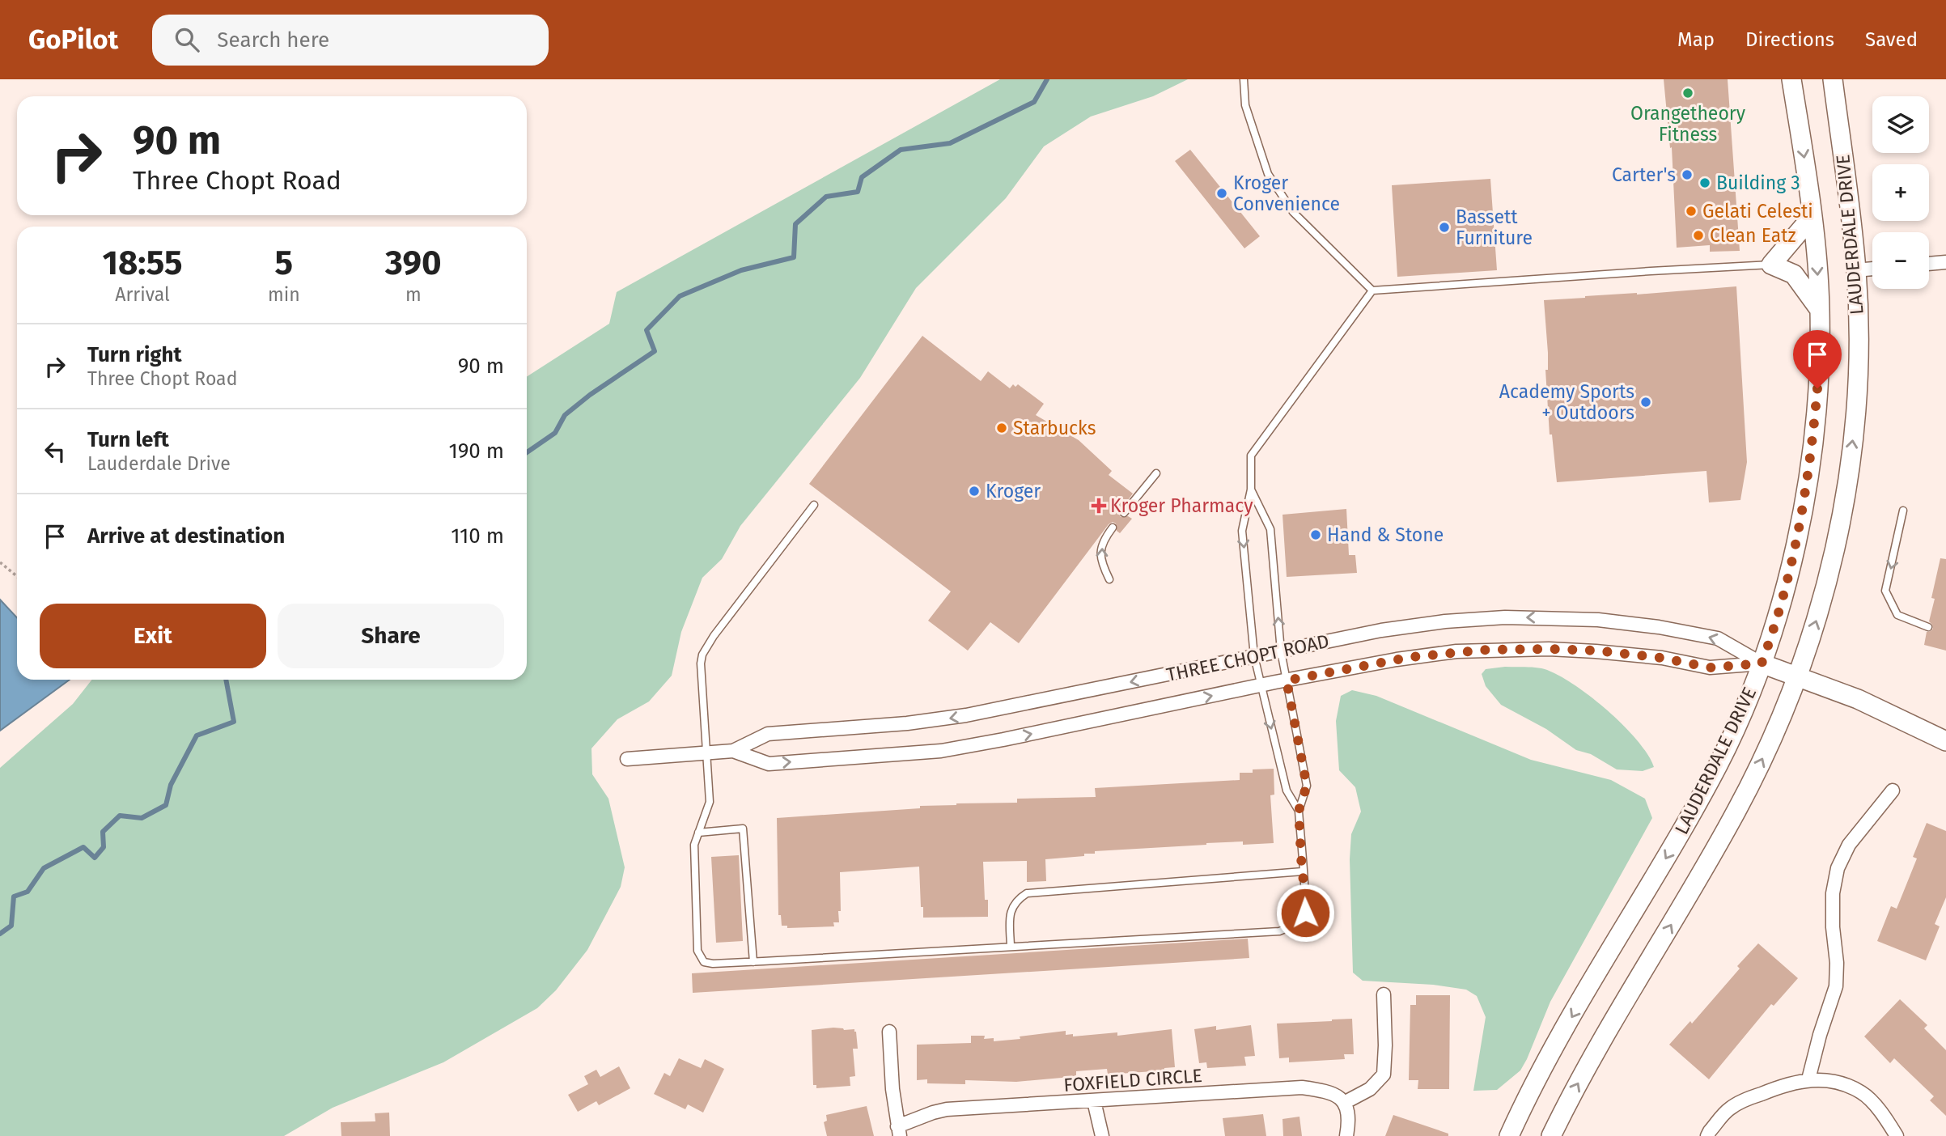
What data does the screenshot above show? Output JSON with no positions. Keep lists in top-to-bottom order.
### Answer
{
  "streets": {
    "main road": ["LAUDERDALE DRIVE", "THREE CHOPT ROAD"],
    "street": ["FOXFIELD CIRCLE"]
  },
  "crossings": [
    ["LAUDERDALE DRIVE", "THREE CHOPT ROAD"]
  ],
  "places": {
    "other": [
      "Orangetheory Fitness",
      "Carter's",
      "Building 3",
      "Kroger Convenience",
      "Gelati Celesti",
      "Bassett Furniture",
      "Clean Eatz",
      "Academy Sports + Outdoors",
      "Starbucks",
      "Kroger",
      "Hand & Stone"
    ],
    "health": ["Kroger Pharmacy"]
  },
  "page": {
    "header": "GoPilot",
    "search": "Search here",
    "nav": ["Map", "Directions", "Saved"],
    "map_buttons": ["+", "−"],
    "turn": ["90 m", "Three Chopt Road"],
    "eta": [
      "18:55",
      "Arrival",
      "5",
      "min",
      "390",
      "m"
    ],
    "list": [
      {
        "name": "Turn right",
        "note": "Three Chopt Road",
        "value": "90 m"
      },
      {
        "name": "Turn left",
        "note": "Lauderdale Drive",
        "value": "190 m"
      },
      {
        "name": "Arrive at destination",
        "value": "110 m"
      }
    ],
    "buttons": ["Exit", "Share"]
  }
}
